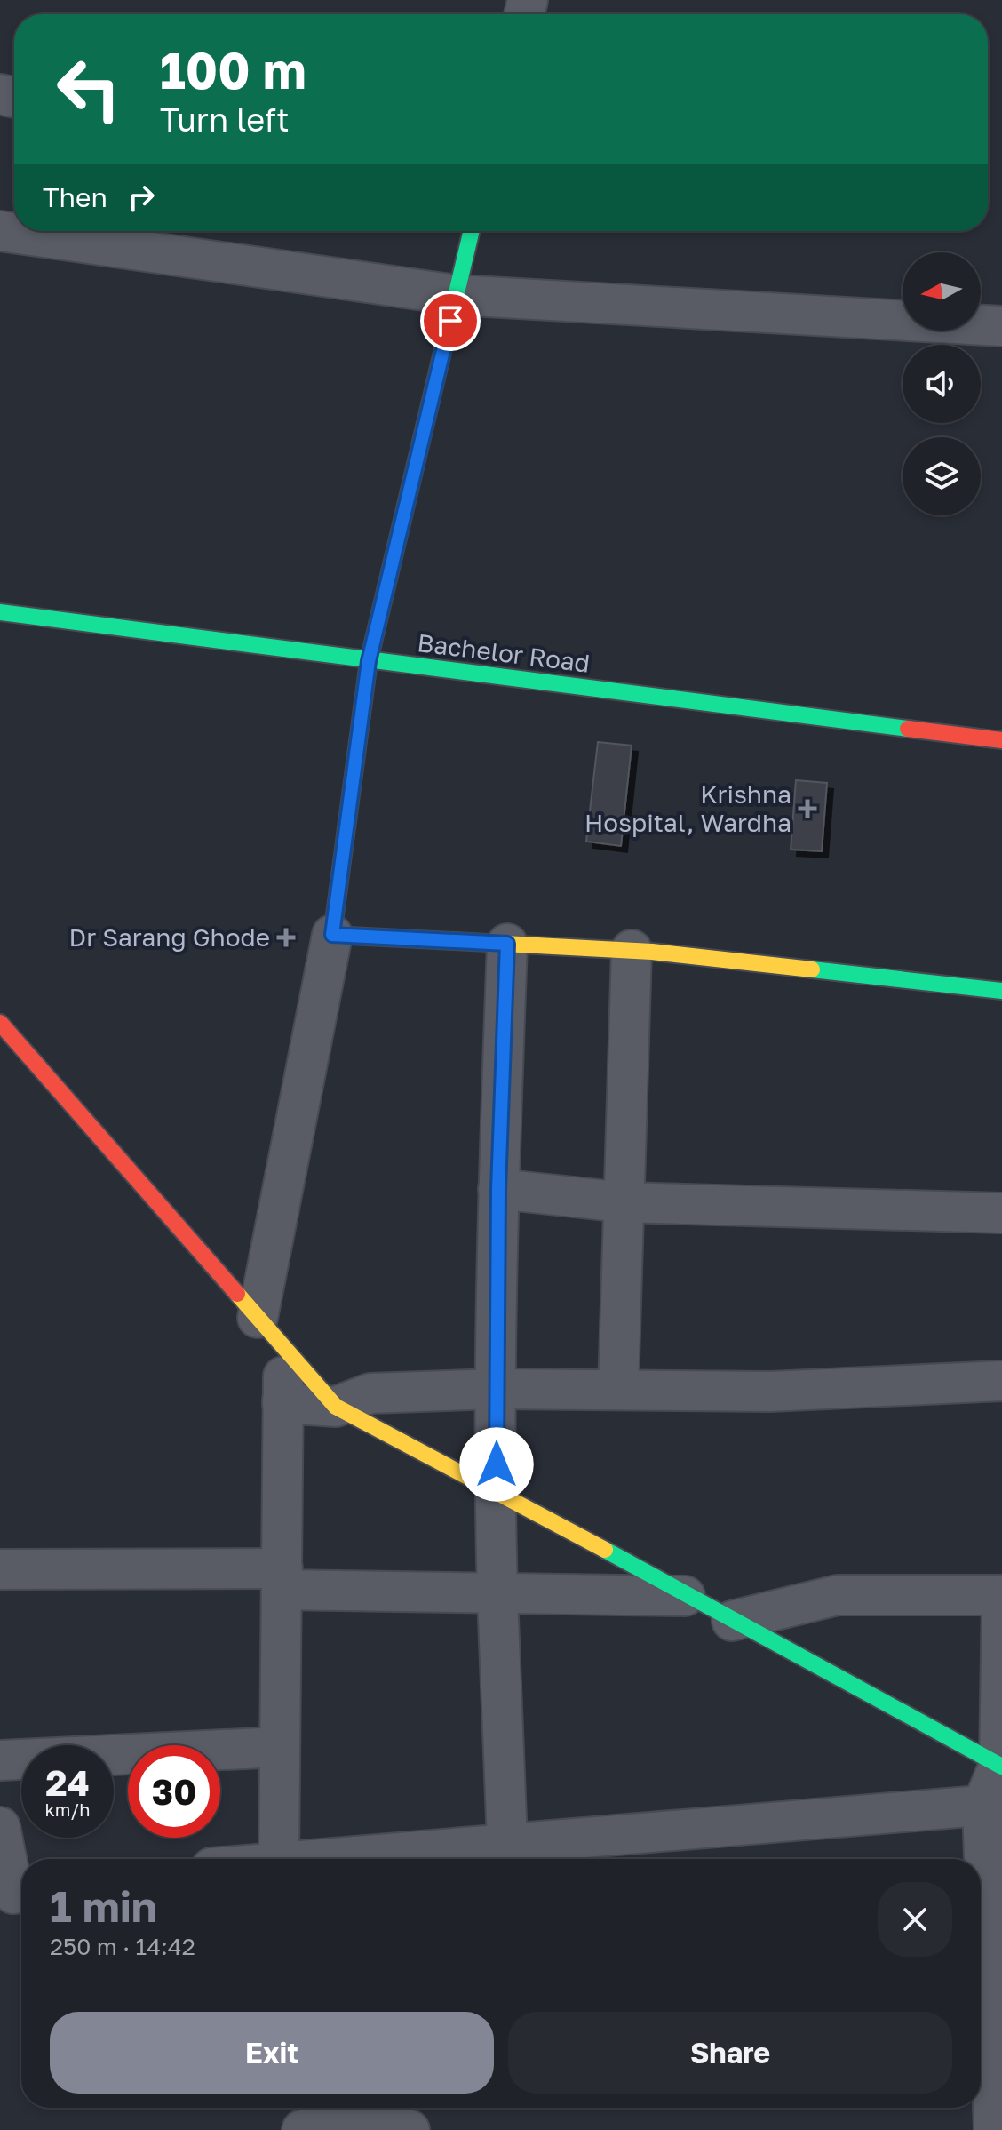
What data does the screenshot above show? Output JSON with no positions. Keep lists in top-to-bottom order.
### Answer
{
  "streets": {
    "street": ["Bachelor Road"]
  },
  "places": {
    "health": ["Krishna Hospital, Wardha", "Dr Sarang Ghode"]
  },
  "north": "left",
  "page": {
    "turn": ["100 m", "Turn left"],
    "then": "Then",
    "speed": "24 km/h",
    "limit": "30",
    "heading": ["1 min", "250 m · 14:42"],
    "buttons": ["Exit", "Share"]
  }
}
